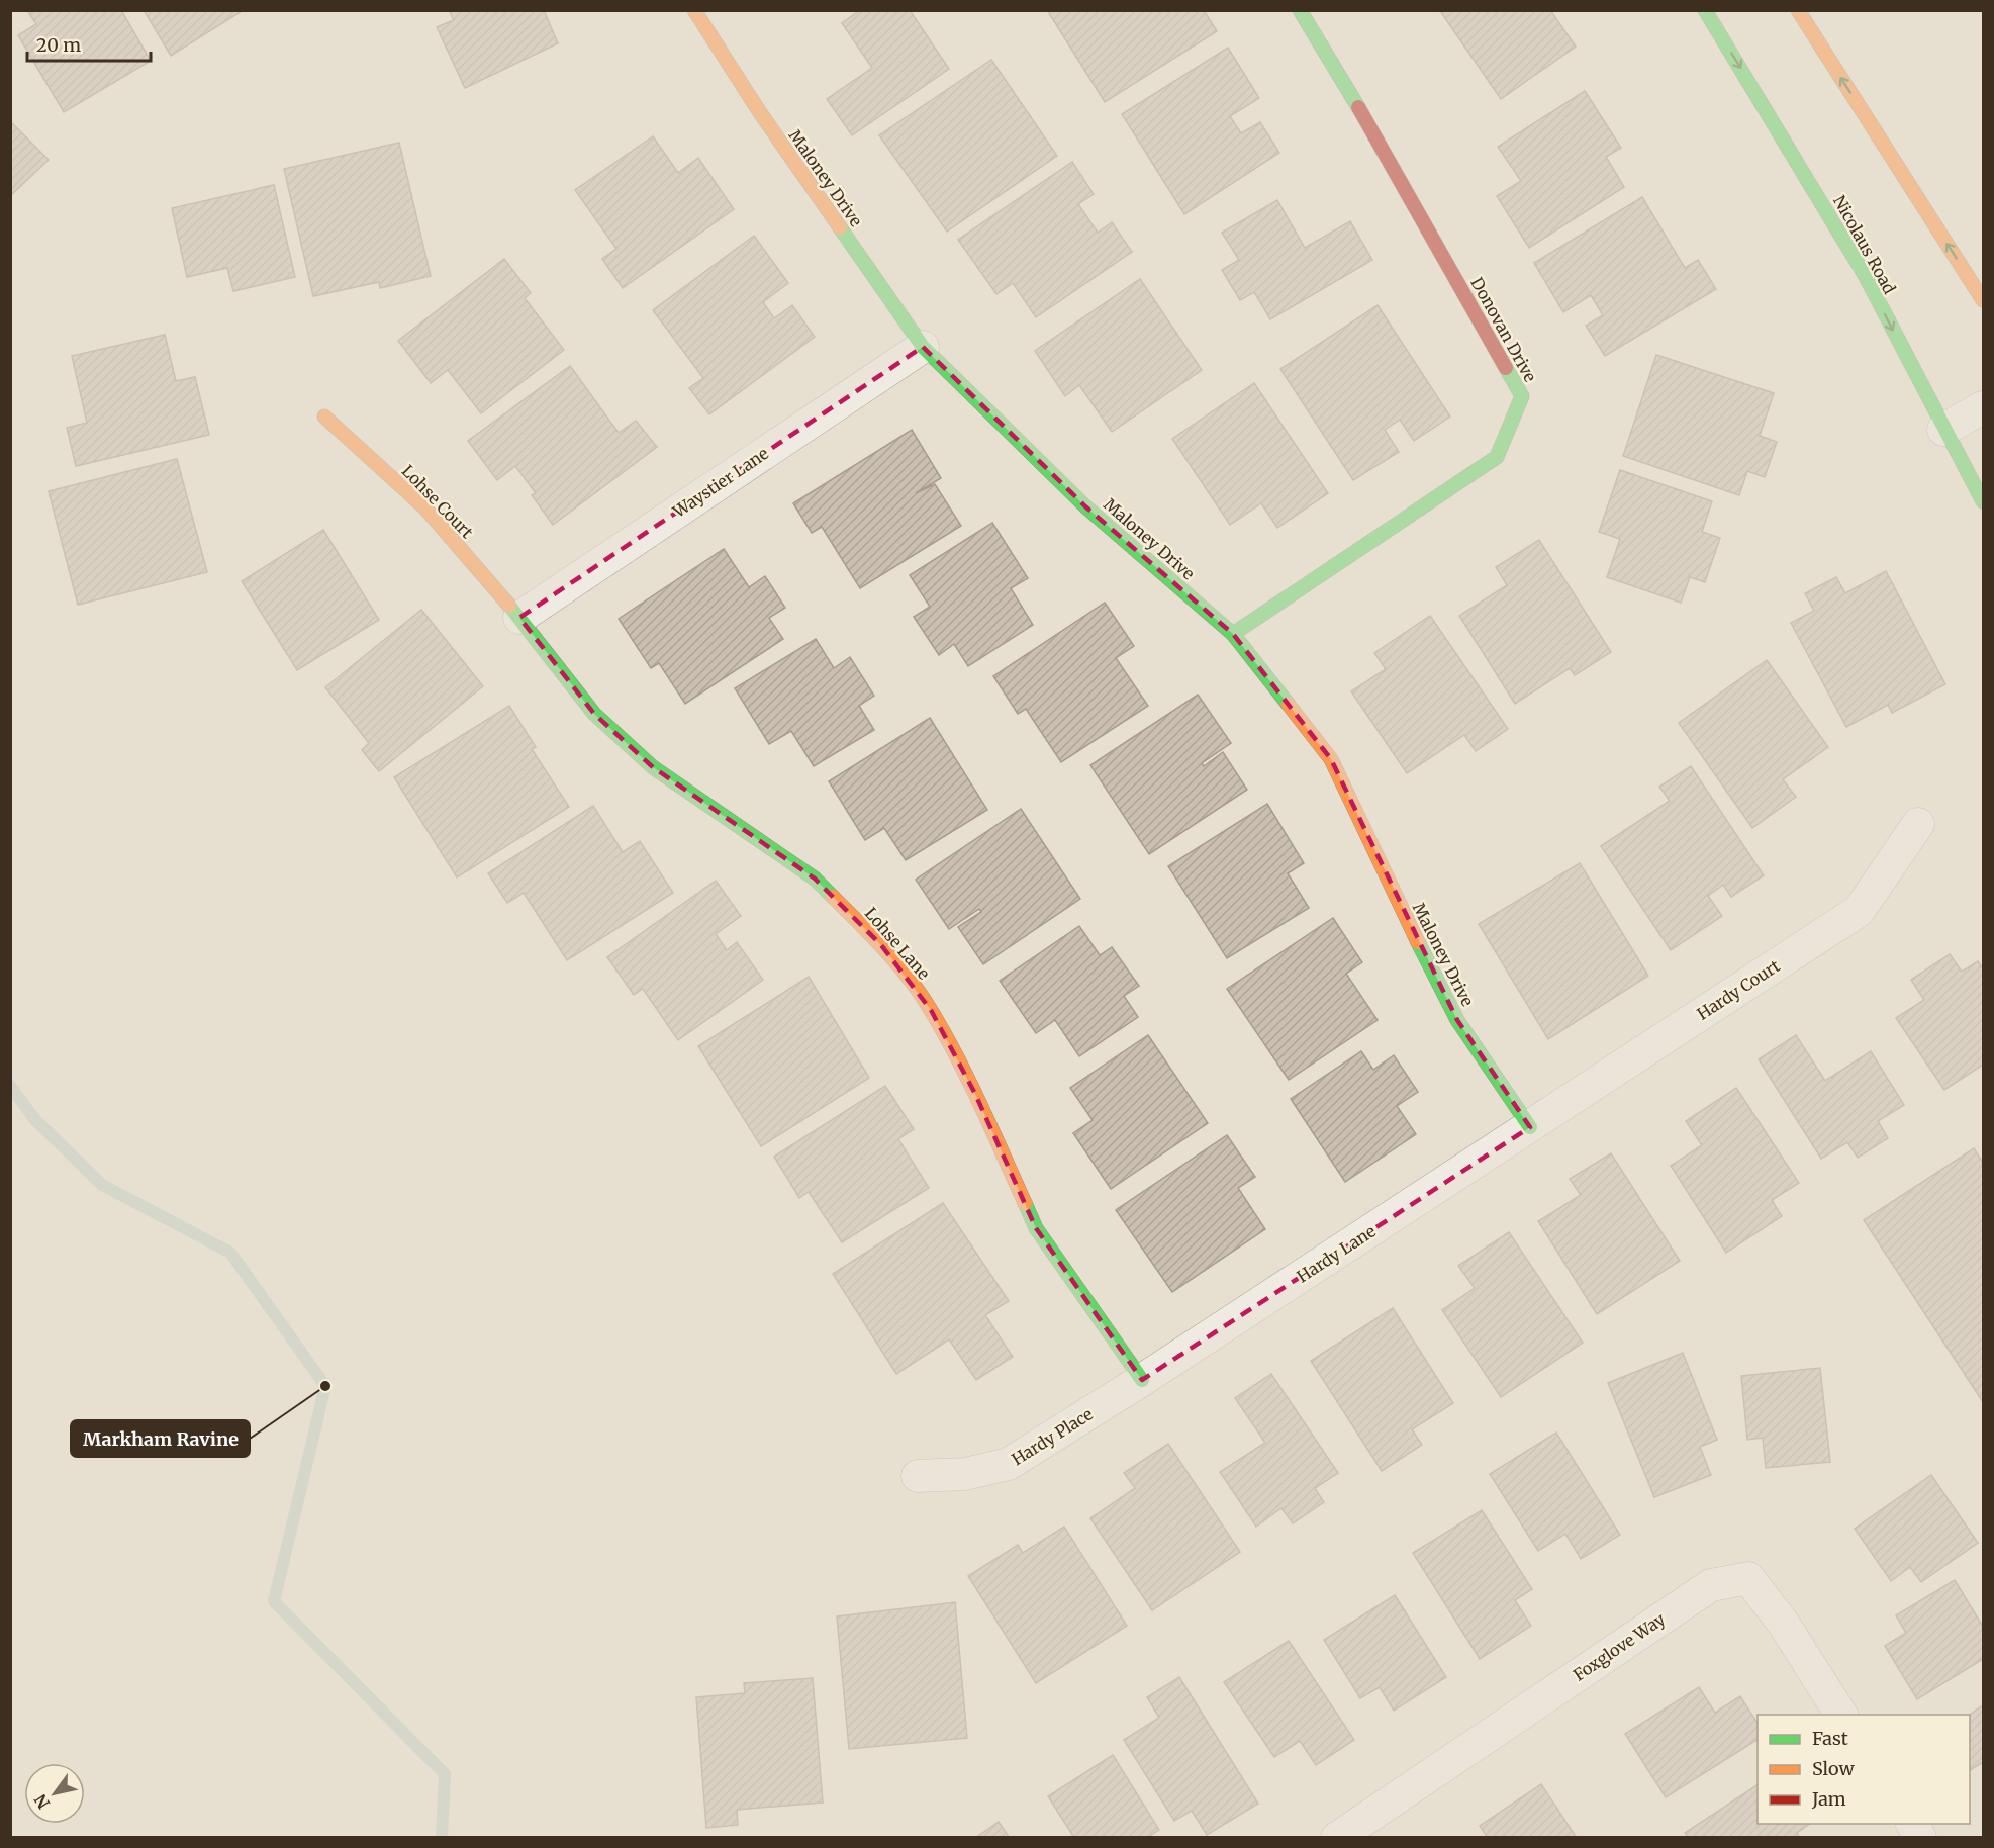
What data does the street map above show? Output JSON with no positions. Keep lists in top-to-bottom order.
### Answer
{
  "streets": {
    "street": [
      "Maloney Drive",
      "Nicolaus Road",
      "Donovan Drive",
      "Waystier Lane",
      "Lohse Court",
      "Lohse Lane",
      "Hardy Court",
      "Hardy Lane",
      "Hardy Place",
      "Foxglove Way"
    ]
  },
  "crossings": [
    ["Maloney Drive", "Donovan Drive"],
    ["Maloney Drive", "Waystier Lane"],
    ["Maloney Drive", "Hardy Court"],
    ["Maloney Drive", "Hardy Lane"],
    ["Waystier Lane", "Lohse Court"],
    ["Waystier Lane", "Lohse Lane"],
    ["Lohse Court", "Lohse Lane"],
    ["Lohse Lane", "Hardy Lane"],
    ["Lohse Lane", "Hardy Place"],
    ["Hardy Court", "Hardy Lane"],
    ["Hardy Lane", "Hardy Place"]
  ],
  "places": ["Markham Ravine"],
  "legend": ["Fast", "Slow", "Jam"],
  "scale_bar": "20 m",
  "north": "bottom left"
}
